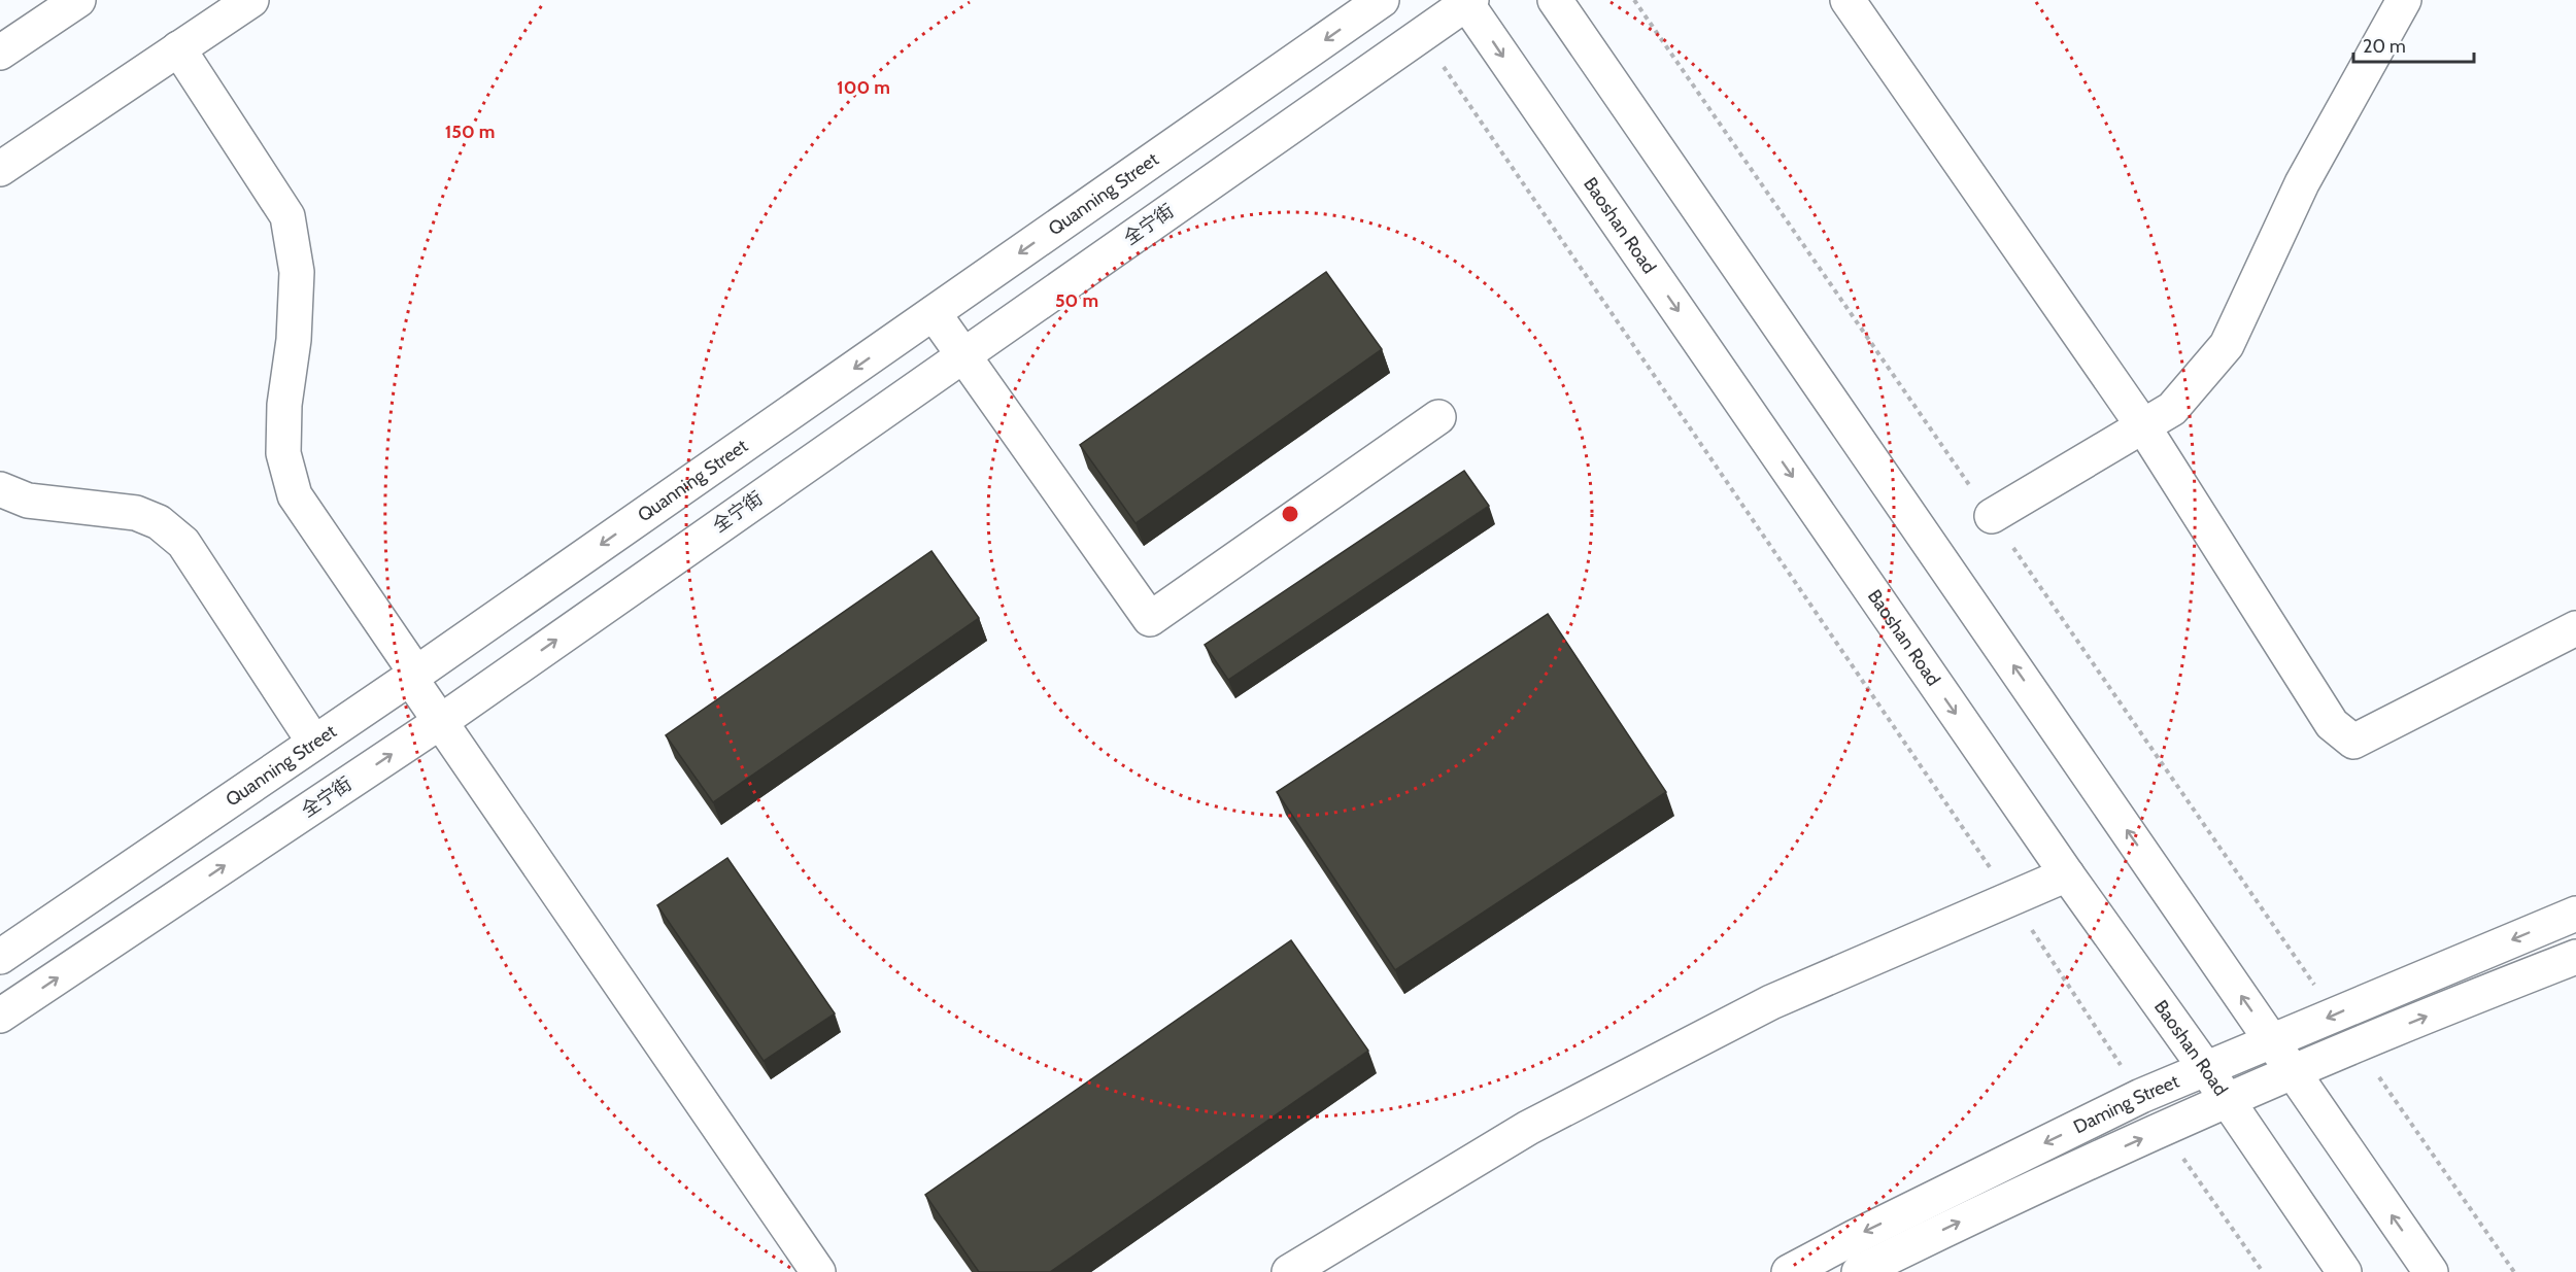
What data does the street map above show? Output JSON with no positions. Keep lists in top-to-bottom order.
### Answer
{
  "streets": {
    "street": [
      "Quanning Street",
      "全宁街",
      "Baoshan Road",
      "Daming Street"
    ]
  },
  "crossings": [
    ["全宁街", "Baoshan Road"],
    ["Baoshan Road", "Daming Street"]
  ],
  "one_way": ["Quanning Street", "全宁街"],
  "scale_bar": "20 m",
  "rings": ["100 m", "150 m", "50 m"]
}
